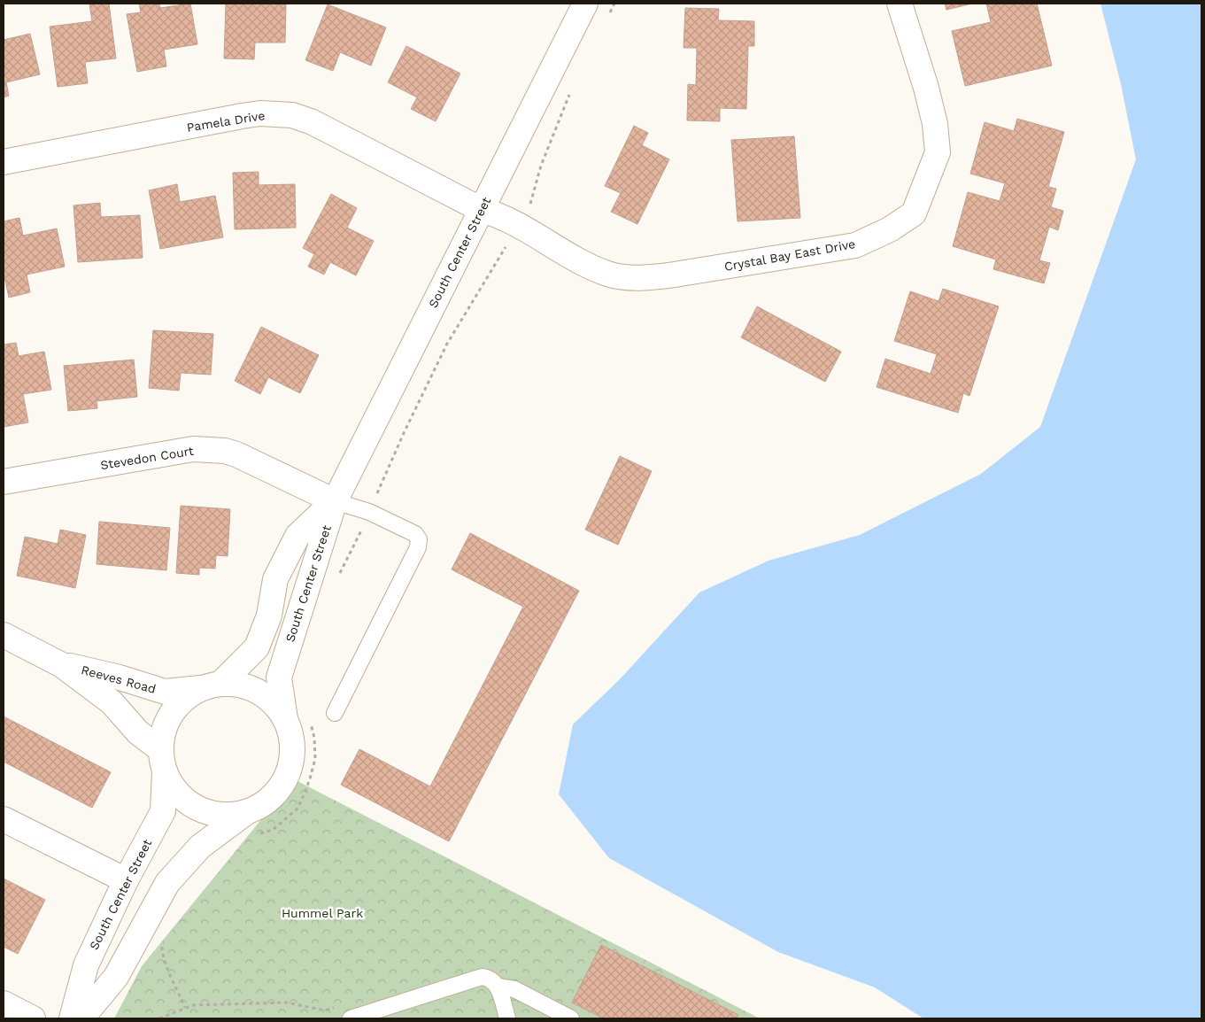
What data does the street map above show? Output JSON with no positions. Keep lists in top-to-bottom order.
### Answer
{
  "streets": {
    "street": [
      "Pamela Drive",
      "South Center Street",
      "Crystal Bay East Drive",
      "Stevedon Court",
      "Reeves Road"
    ]
  },
  "crossings": [
    ["Pamela Drive", "South Center Street"],
    ["Pamela Drive", "Crystal Bay East Drive"],
    ["South Center Street", "Crystal Bay East Drive"],
    ["South Center Street", "Stevedon Court"],
    ["South Center Street", "Reeves Road"]
  ],
  "parks": ["Hummel Park"]
}
